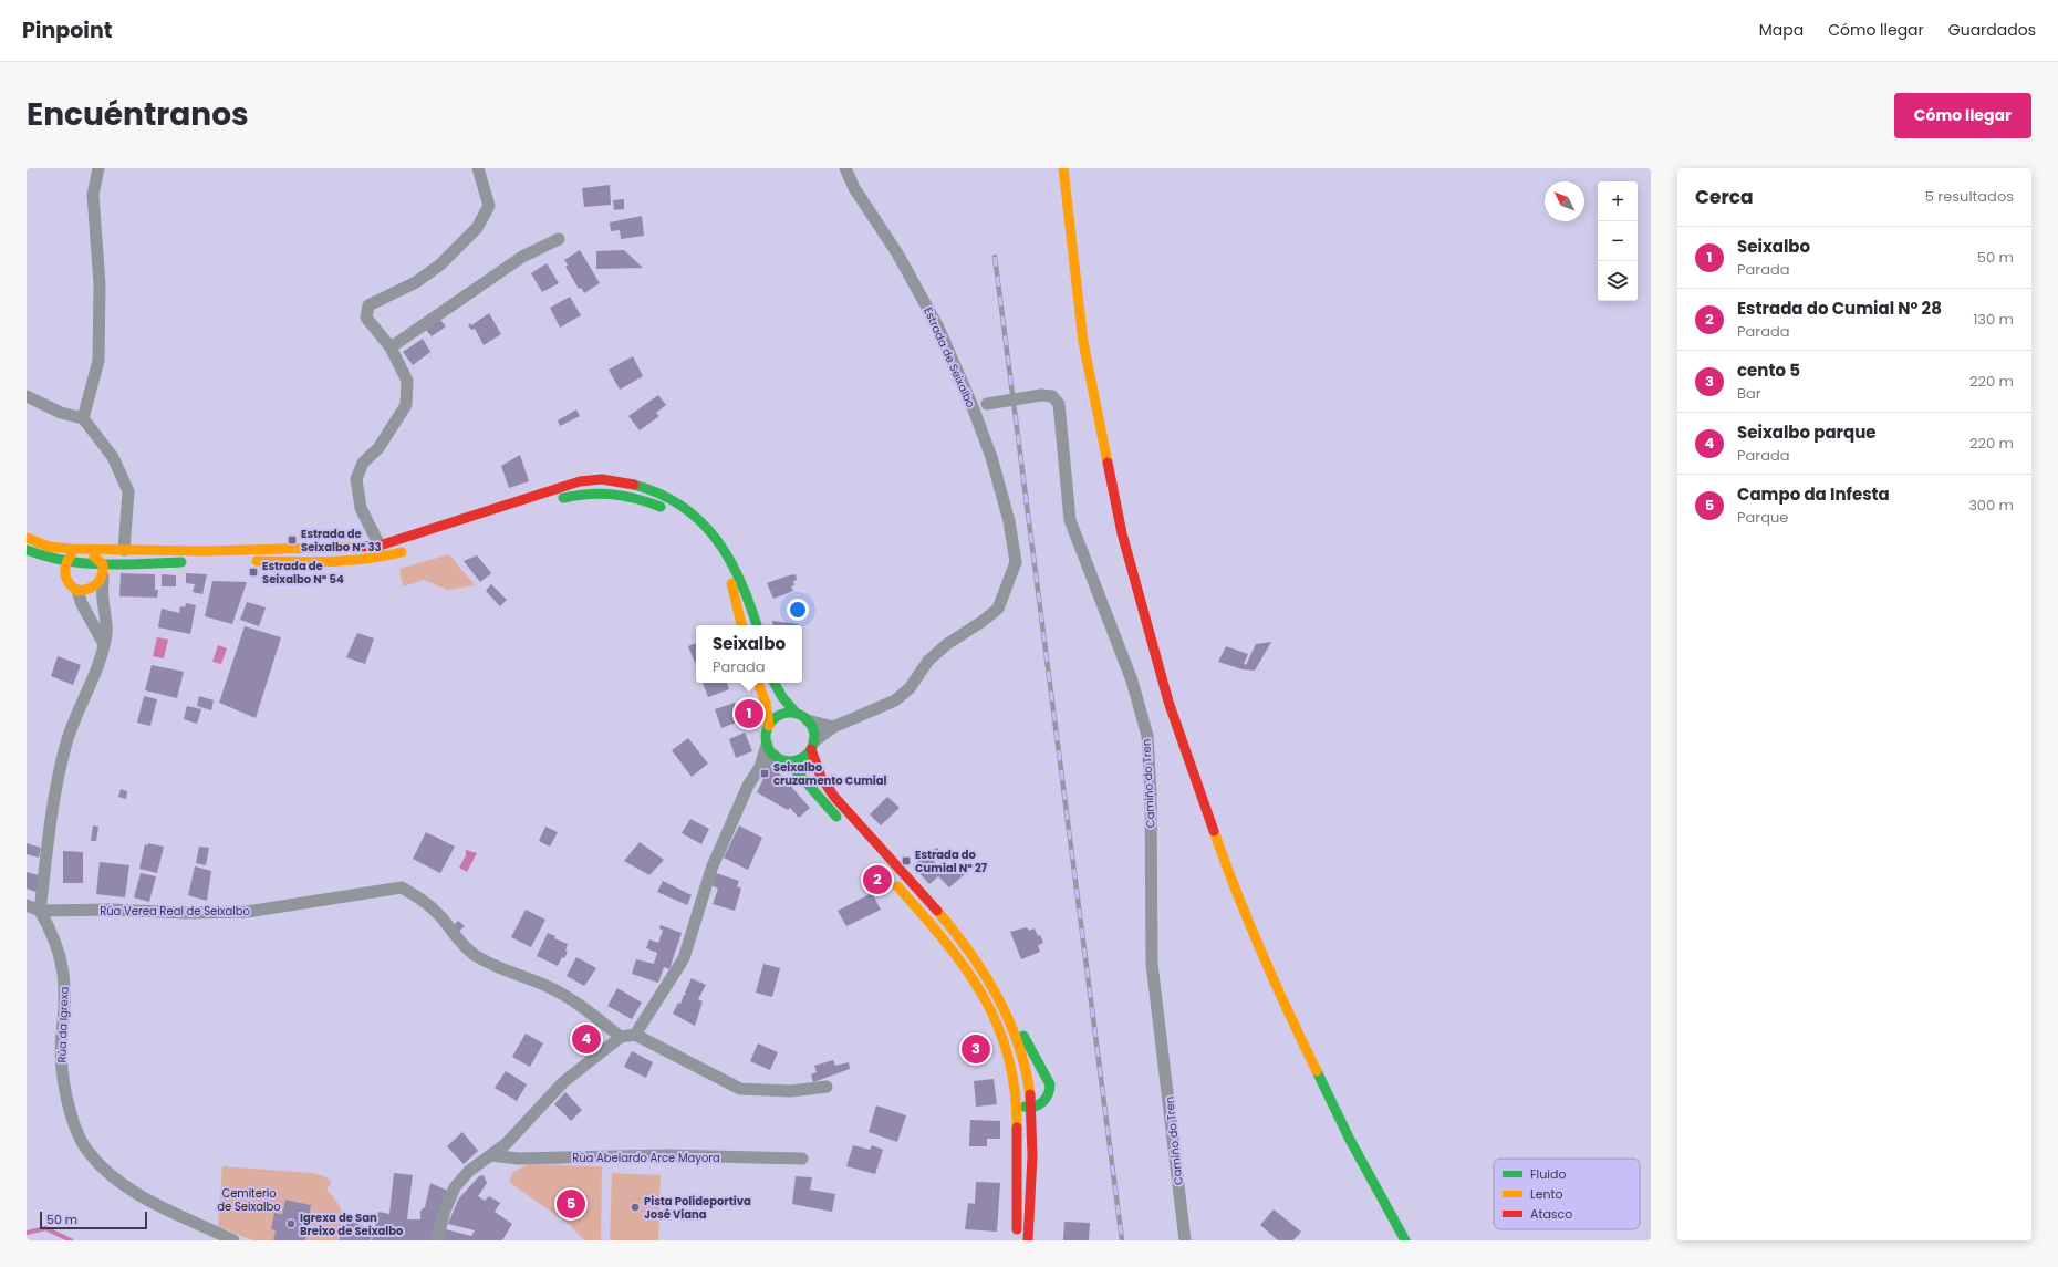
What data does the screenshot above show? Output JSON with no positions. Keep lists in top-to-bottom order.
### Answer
{
  "streets": {
    "street": [
      "Estrada de Seixalbo",
      "Camiño do Tren",
      "Rúa Verea Real de Seixalbo",
      "Rúa da Igrexa",
      "Rúa Abelardo Arce Mayora"
    ]
  },
  "crossings": [
    ["Estrada de Seixalbo", "Camiño do Tren"],
    ["Rúa Verea Real de Seixalbo", "Rúa da Igrexa"]
  ],
  "parks": ["Cemiterio de Seixalbo"],
  "places": {
    "transit": [
      "Estrada de Seixalbo Nº 33",
      "Estrada de Seixalbo Nº 54",
      "Seixalbo cruzamento Cumial",
      "Estrada do Cumial Nº 27"
    ],
    "other": ["Pista Polideportiva José Viana", "Igrexa de San Breixo de Seixalbo"]
  },
  "legend": ["Fluido", "Lento", "Atasco"],
  "scale_bar": "50 m",
  "north": "top left",
  "page": {
    "header": "Pinpoint",
    "nav": ["Mapa", "Cómo llegar", "Guardados"],
    "title": "Encuéntranos",
    "buttons": "Cómo llegar",
    "heading": ["Cerca", "5 resultados"],
    "map_buttons": ["+", "−"],
    "list": [
      {
        "mark": "1",
        "name": "Seixalbo",
        "note": "Parada",
        "value": "50 m"
      },
      {
        "mark": "2",
        "name": "Estrada do Cumial Nº 28",
        "note": "Parada",
        "value": "130 m"
      },
      {
        "mark": "3",
        "name": "cento 5",
        "note": "Bar",
        "value": "220 m"
      },
      {
        "mark": "4",
        "name": "Seixalbo parque",
        "note": "Parada",
        "value": "220 m"
      },
      {
        "mark": "5",
        "name": "Campo da Infesta",
        "note": "Parque",
        "value": "300 m"
      }
    ],
    "popup": ["Seixalbo", "Parada"],
    "pins": [
      "1",
      "2",
      "4",
      "3",
      "5"
    ],
    "scale": "50 m"
  }
}
